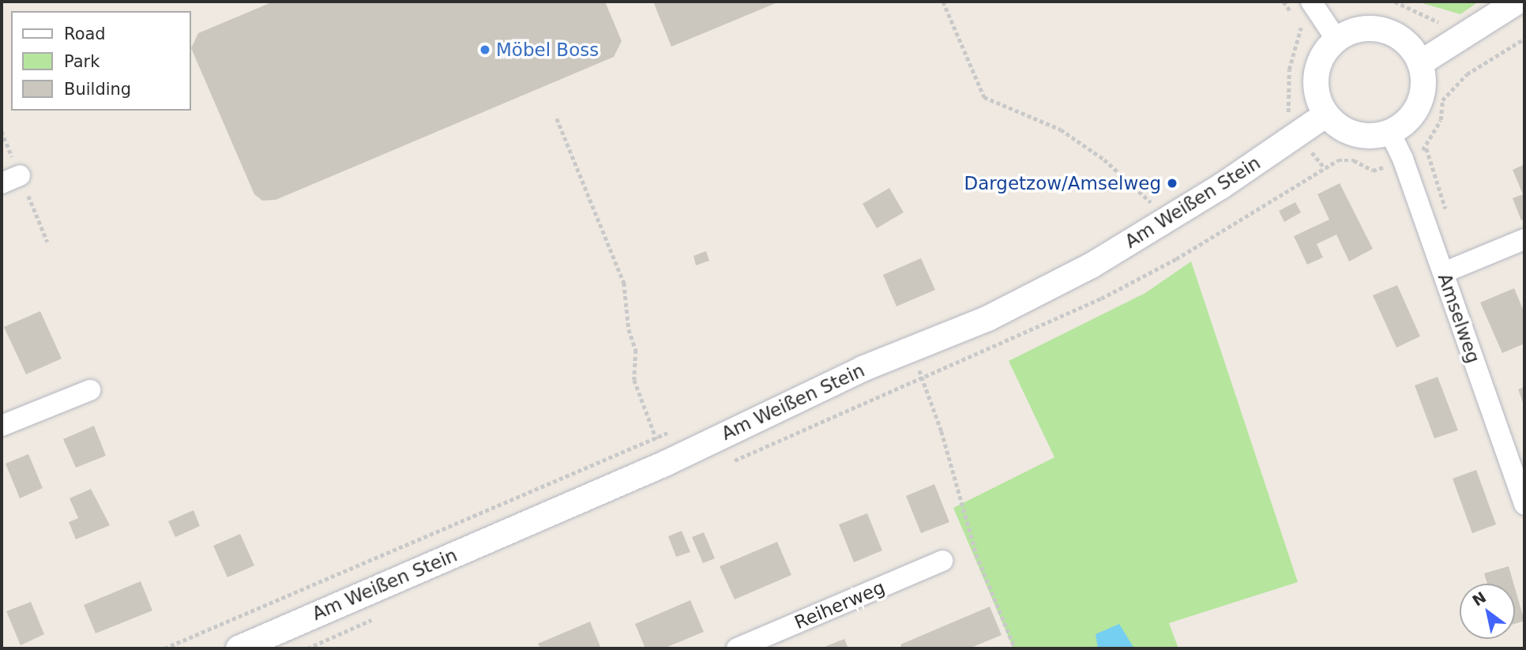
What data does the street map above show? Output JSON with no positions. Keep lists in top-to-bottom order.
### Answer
{
  "streets": {
    "street": ["Am Weißen Stein", "Amselweg", "Reiherweg"]
  },
  "crossings": [
    ["Am Weißen Stein", "Amselweg"]
  ],
  "places": ["Möbel Boss", "Dargetzow/Amselweg"],
  "legend": ["Road", "Park", "Building"],
  "north": "top left"
}
